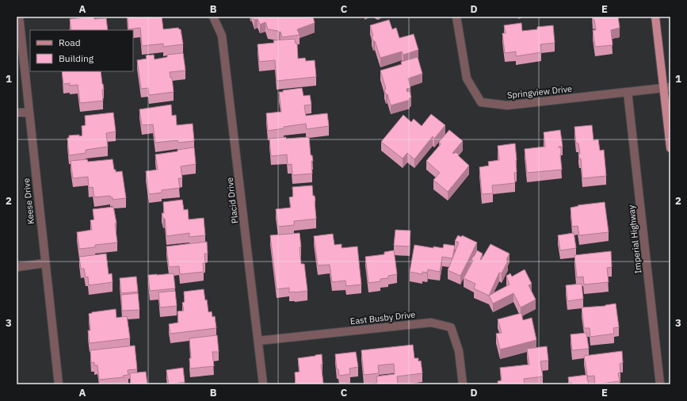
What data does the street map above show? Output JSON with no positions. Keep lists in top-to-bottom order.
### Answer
{
  "streets": {
    "street": [
      "Springview Drive",
      "Placid Drive",
      "Keese Drive",
      "Imperial Highway",
      "East Busby Drive"
    ]
  },
  "crossings": [
    ["Springview Drive", "Imperial Highway"],
    ["Placid Drive", "East Busby Drive"]
  ],
  "legend": ["Road", "Building"],
  "grid": {
    "columns": [
      "A",
      "B",
      "C",
      "D",
      "E"
    ],
    "rows": ["1", "2", "3"]
  }
}
